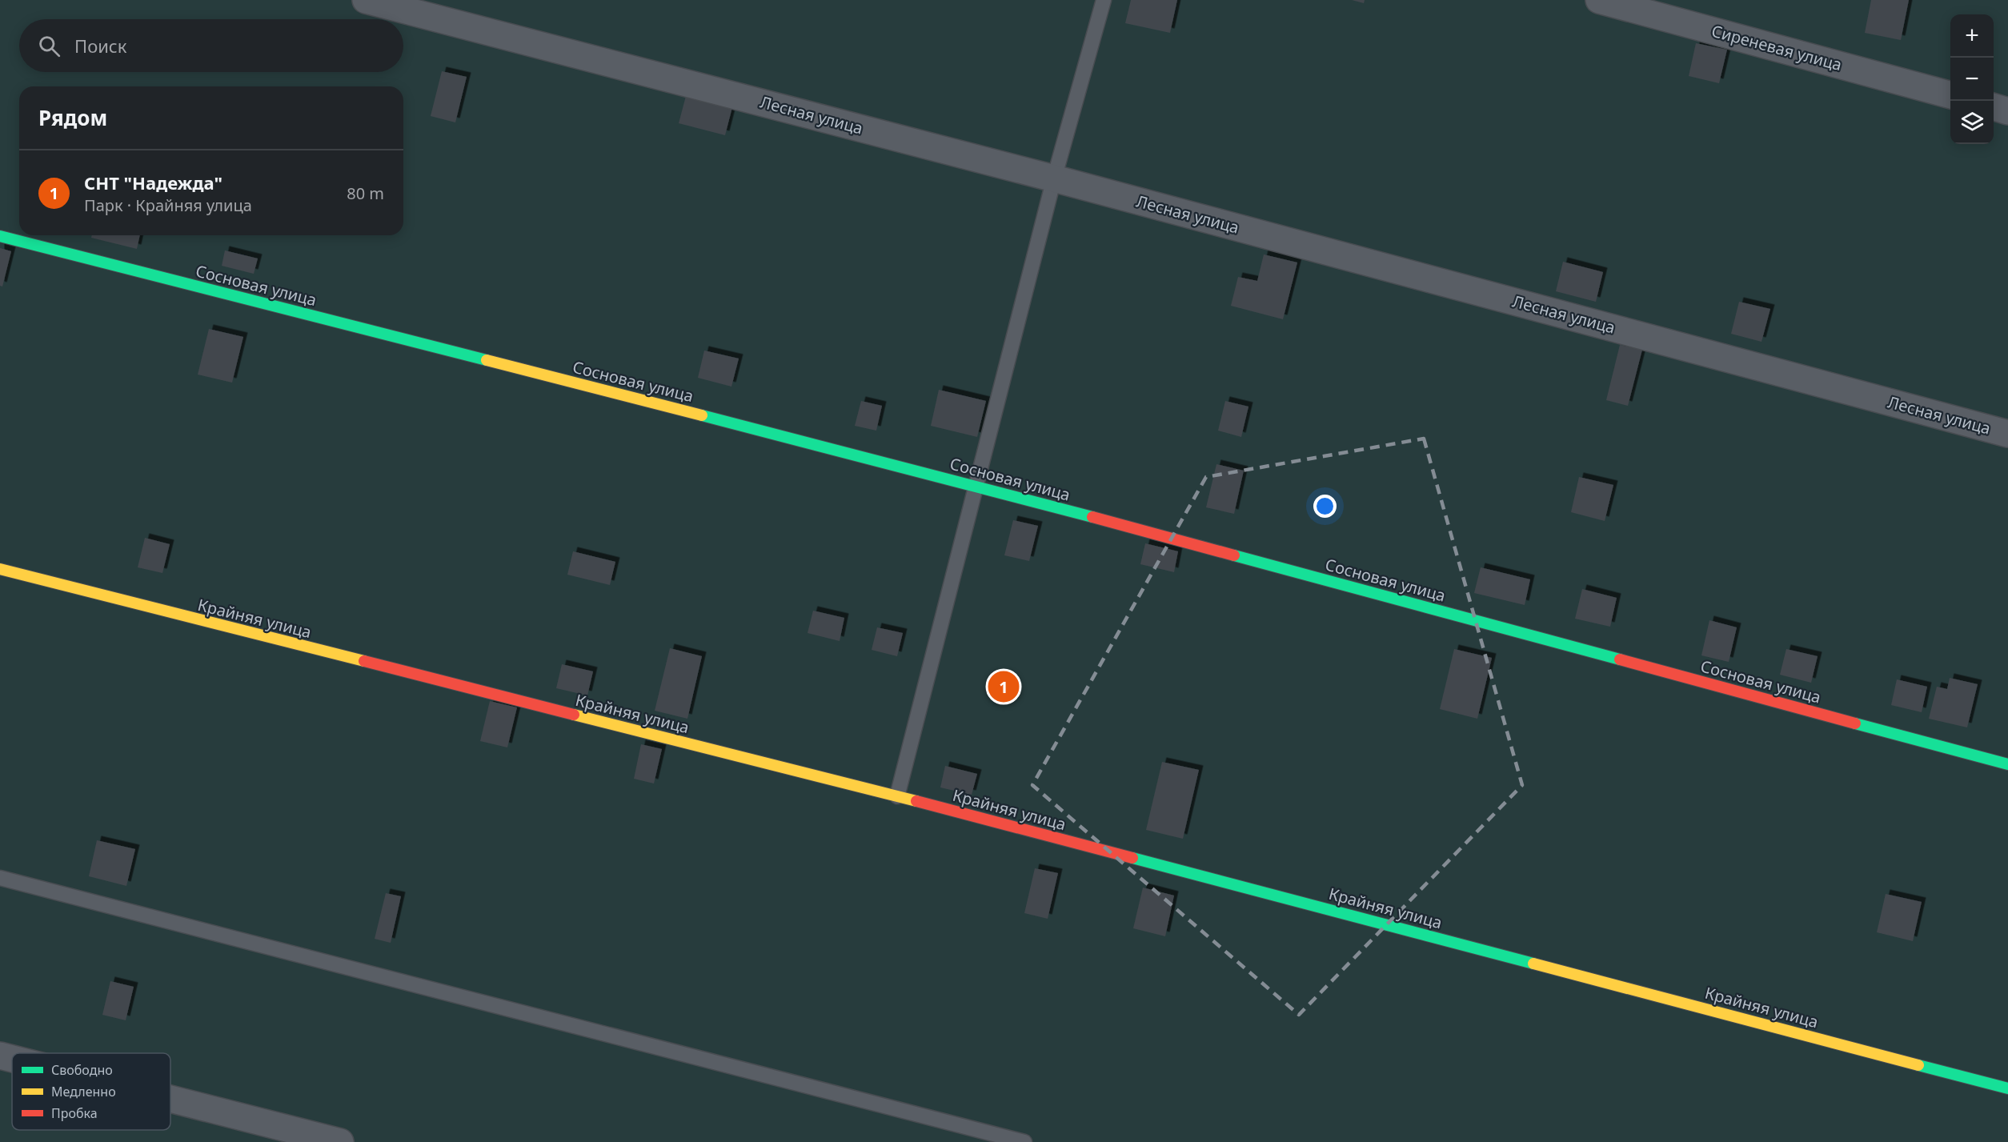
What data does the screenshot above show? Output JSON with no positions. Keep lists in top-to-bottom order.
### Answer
{
  "streets": {
    "street": [
      "Сиреневая улица",
      "Лесная улица",
      "Сосновая улица",
      "Крайняя улица"
    ]
  },
  "legend": ["Свободно", "Медленно", "Пробка"],
  "page": {
    "map_buttons": ["+", "−"],
    "search": "Поиск",
    "heading": "Рядом",
    "list": [
      {
        "mark": "1",
        "name": "СНТ \"Надежда\"",
        "note": "Парк · Крайняя улица",
        "value": "80 m"
      }
    ],
    "pins": "1"
  }
}
